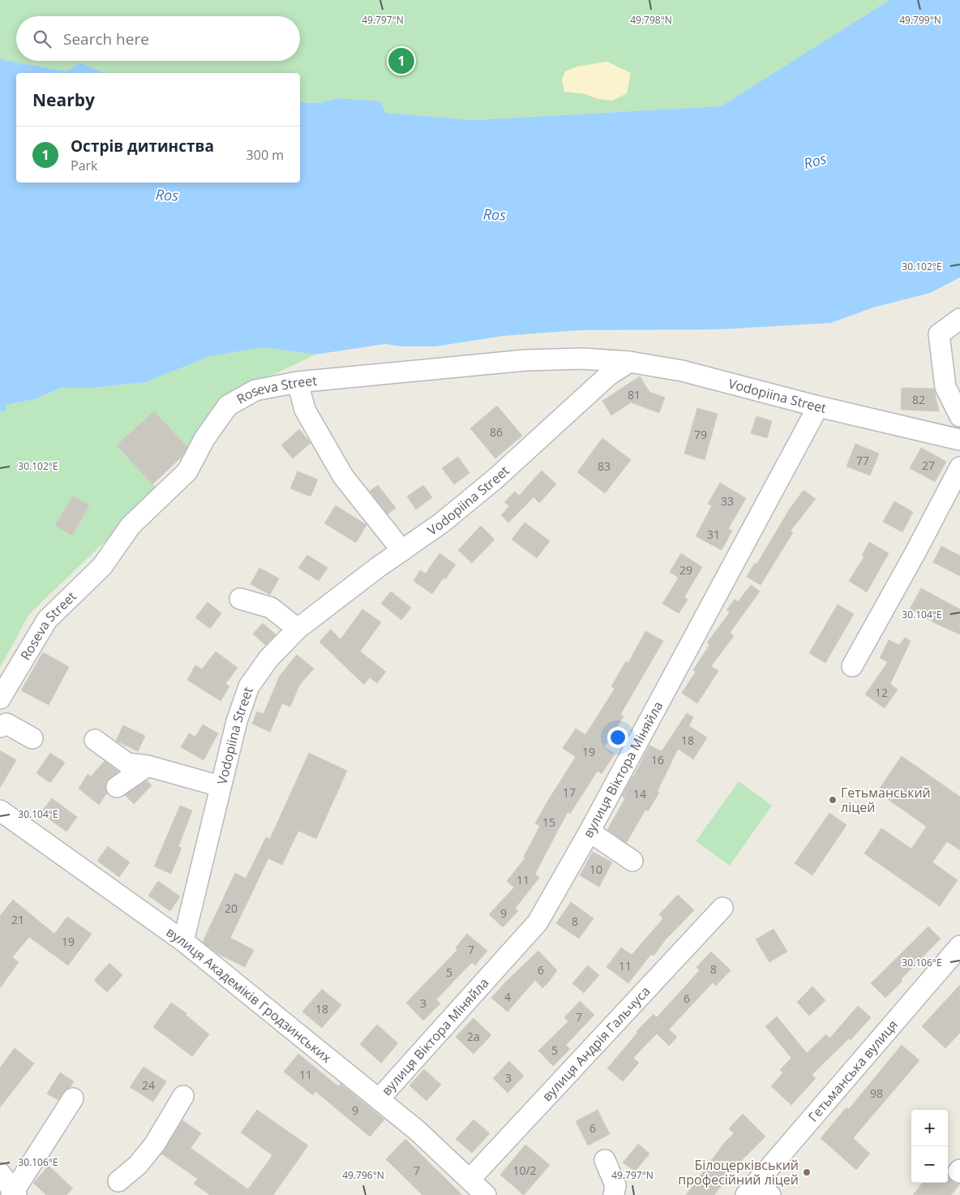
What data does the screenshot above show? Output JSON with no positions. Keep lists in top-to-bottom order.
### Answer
{
  "streets": {
    "street": [
      "Roseva Street",
      "Vodopiina Street",
      "вулиця Віктора Міняйла",
      "вулиця Академіків Гродзинських",
      "вулиця Андрія Гальчуса",
      "Гетьманська вулиця"
    ]
  },
  "crossings": [
    ["Roseva Street", "Vodopiina Street"],
    ["Vodopiina Street", "вулиця Віктора Міняйла"],
    ["Vodopiina Street", "вулиця Академіків Гродзинських"],
    ["вулиця Віктора Міняйла", "вулиця Академіків Гродзинських"],
    ["вулиця Академіків Гродзинських", "вулиця Андрія Гальчуса"]
  ],
  "water": ["Ros"],
  "places": ["Гетьманський ліцей", "Білоцерківський професійний ліцей"],
  "house_numbers": [
    "81",
    "82",
    "86",
    "79",
    "77",
    "27",
    "83",
    "33",
    "31",
    "29",
    "12",
    "18",
    "19",
    "16",
    "17",
    "14",
    "15",
    "10",
    "11",
    "20",
    "9",
    "21",
    "8",
    "19",
    "7",
    "11",
    "8",
    "6",
    "5",
    "4",
    "6",
    "3",
    "18",
    "7",
    "2а",
    "5",
    "11",
    "3",
    "24",
    "98",
    "9",
    "6",
    "7",
    "10/2"
  ],
  "page": {
    "search": "Search here",
    "pins": "1",
    "heading": "Nearby",
    "list": [
      {
        "mark": "1",
        "name": "Острів дитинства",
        "note": "Park",
        "value": "300 m"
      }
    ],
    "map_buttons": ["+", "−"]
  },
  "coordinates": [
    "49.797°N",
    "49.798°N",
    "49.799°N",
    "30.102°E",
    "30.104°E",
    "30.106°E",
    "49.796°N"
  ]
}
